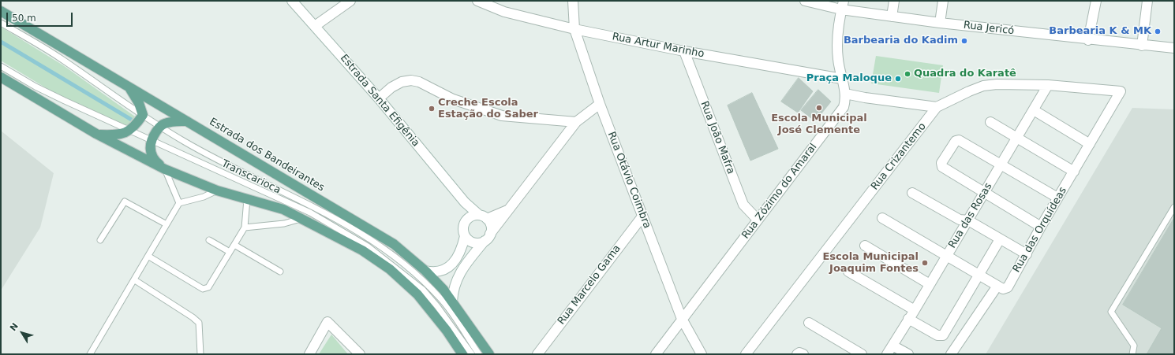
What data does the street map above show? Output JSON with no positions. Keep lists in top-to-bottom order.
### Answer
{
  "streets": {
    "main road": ["Estrada dos Bandeirantes"],
    "street": [
      "Rua Jericó",
      "Rua Artur Marinho",
      "Estrada Santa Efigênia",
      "Rua João Mafra",
      "Rua Crizantemo",
      "Rua Otávio Coimbra",
      "Rua Zózimo do Amaral",
      "Rua das Rosas",
      "Rua das Orquídeas",
      "Rua Marcelo Gama"
    ],
    "lane": ["Transcarioca"]
  },
  "crossings": [
    ["Rua Artur Marinho", "Rua João Mafra"],
    ["Rua Artur Marinho", "Rua Otávio Coimbra"],
    ["Rua João Mafra", "Rua Zózimo do Amaral"],
    ["Rua Crizantemo", "Rua das Rosas"],
    ["Rua Crizantemo", "Rua das Orquídeas"],
    ["Rua Otávio Coimbra", "Rua Zózimo do Amaral"],
    ["Rua Otávio Coimbra", "Rua Marcelo Gama"]
  ],
  "places": [
    "Barbearia K & MK",
    "Barbearia do Kadim",
    "Quadra do Karatê",
    "Praça Maloque",
    "Escola Municipal José Clemente",
    "Creche Escola Estação do Saber",
    "Escola Municipal Joaquim Fontes"
  ],
  "scale_bar": "50 m",
  "north": "top left"
}
